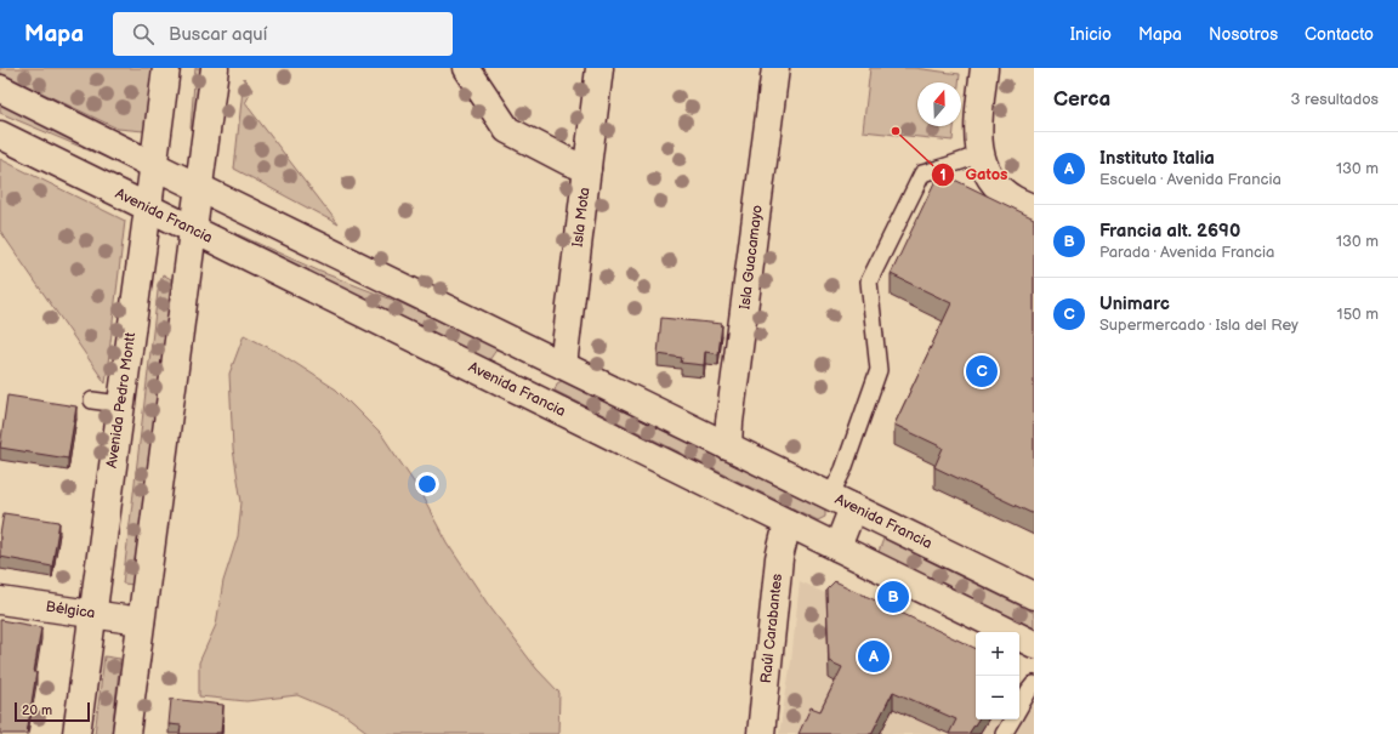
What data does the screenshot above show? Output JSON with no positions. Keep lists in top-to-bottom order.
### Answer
{
  "streets": {
    "main road": [
      "Avenida Francia",
      "Isla Mota",
      "Isla Guacamayo",
      "Avenida Pedro Montt",
      "Bélgica",
      "Raúl Carabantes"
    ]
  },
  "crossings": [
    ["Avenida Francia", "Isla Mota"],
    ["Avenida Francia", "Isla Guacamayo"],
    ["Avenida Francia", "Avenida Pedro Montt"],
    ["Avenida Francia", "Raúl Carabantes"],
    ["Avenida Pedro Montt", "Bélgica"]
  ],
  "places": ["Gatos"],
  "scale_bar": "20 m",
  "north": "top",
  "page": {
    "header": "Mapa",
    "search": "Buscar aquí",
    "nav": [
      "Inicio",
      "Mapa",
      "Nosotros",
      "Contacto"
    ],
    "heading": ["Cerca", "3 resultados"],
    "list": [
      {
        "mark": "A",
        "name": "Instituto Italia",
        "note": "Escuela · Avenida Francia",
        "value": "130 m"
      },
      {
        "mark": "B",
        "name": "Francia alt. 2690",
        "note": "Parada · Avenida Francia",
        "value": "130 m"
      },
      {
        "mark": "C",
        "name": "Unimarc",
        "note": "Supermercado · Isla del Rey",
        "value": "150 m"
      }
    ],
    "pins": ["C", "B", "A"],
    "map_buttons": ["+", "−"],
    "scale": "20 m"
  }
}
